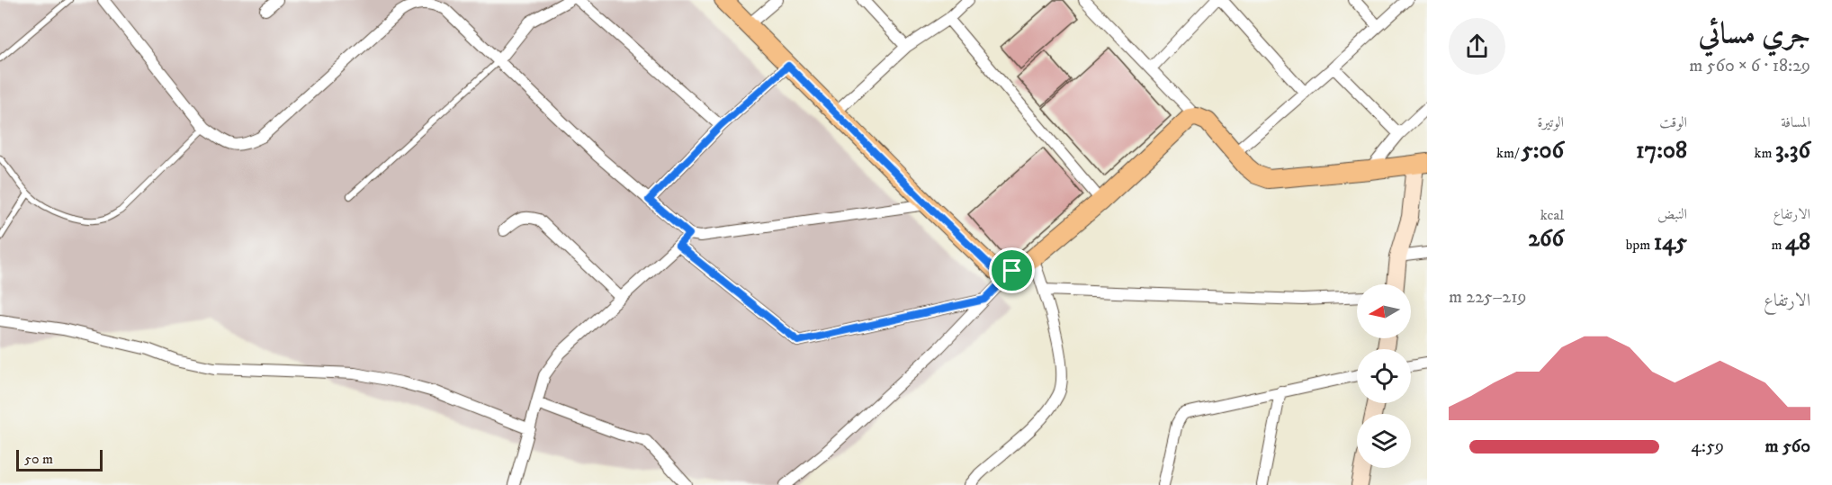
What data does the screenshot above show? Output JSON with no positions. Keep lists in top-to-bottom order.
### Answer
{
  "scale_bar": "50 m",
  "north": "left",
  "page": {
    "heading": ["جري مسائي", "18:29 · 6 × 560 m"],
    "stats": [
      ["المسافة", "3.36 km"],
      ["الوقت", "17:08"],
      ["الوتيرة", "5:06 /km"],
      ["الارتفاع", "48 m"],
      ["النبض", "145 bpm"],
      ["kcal", "266"]
    ],
    "chart": ["الارتفاع", "219–225 m"],
    "list": [
      {
        "name": "560 m",
        "note": "4:59"
      }
    ],
    "scale": "50 m"
  }
}
